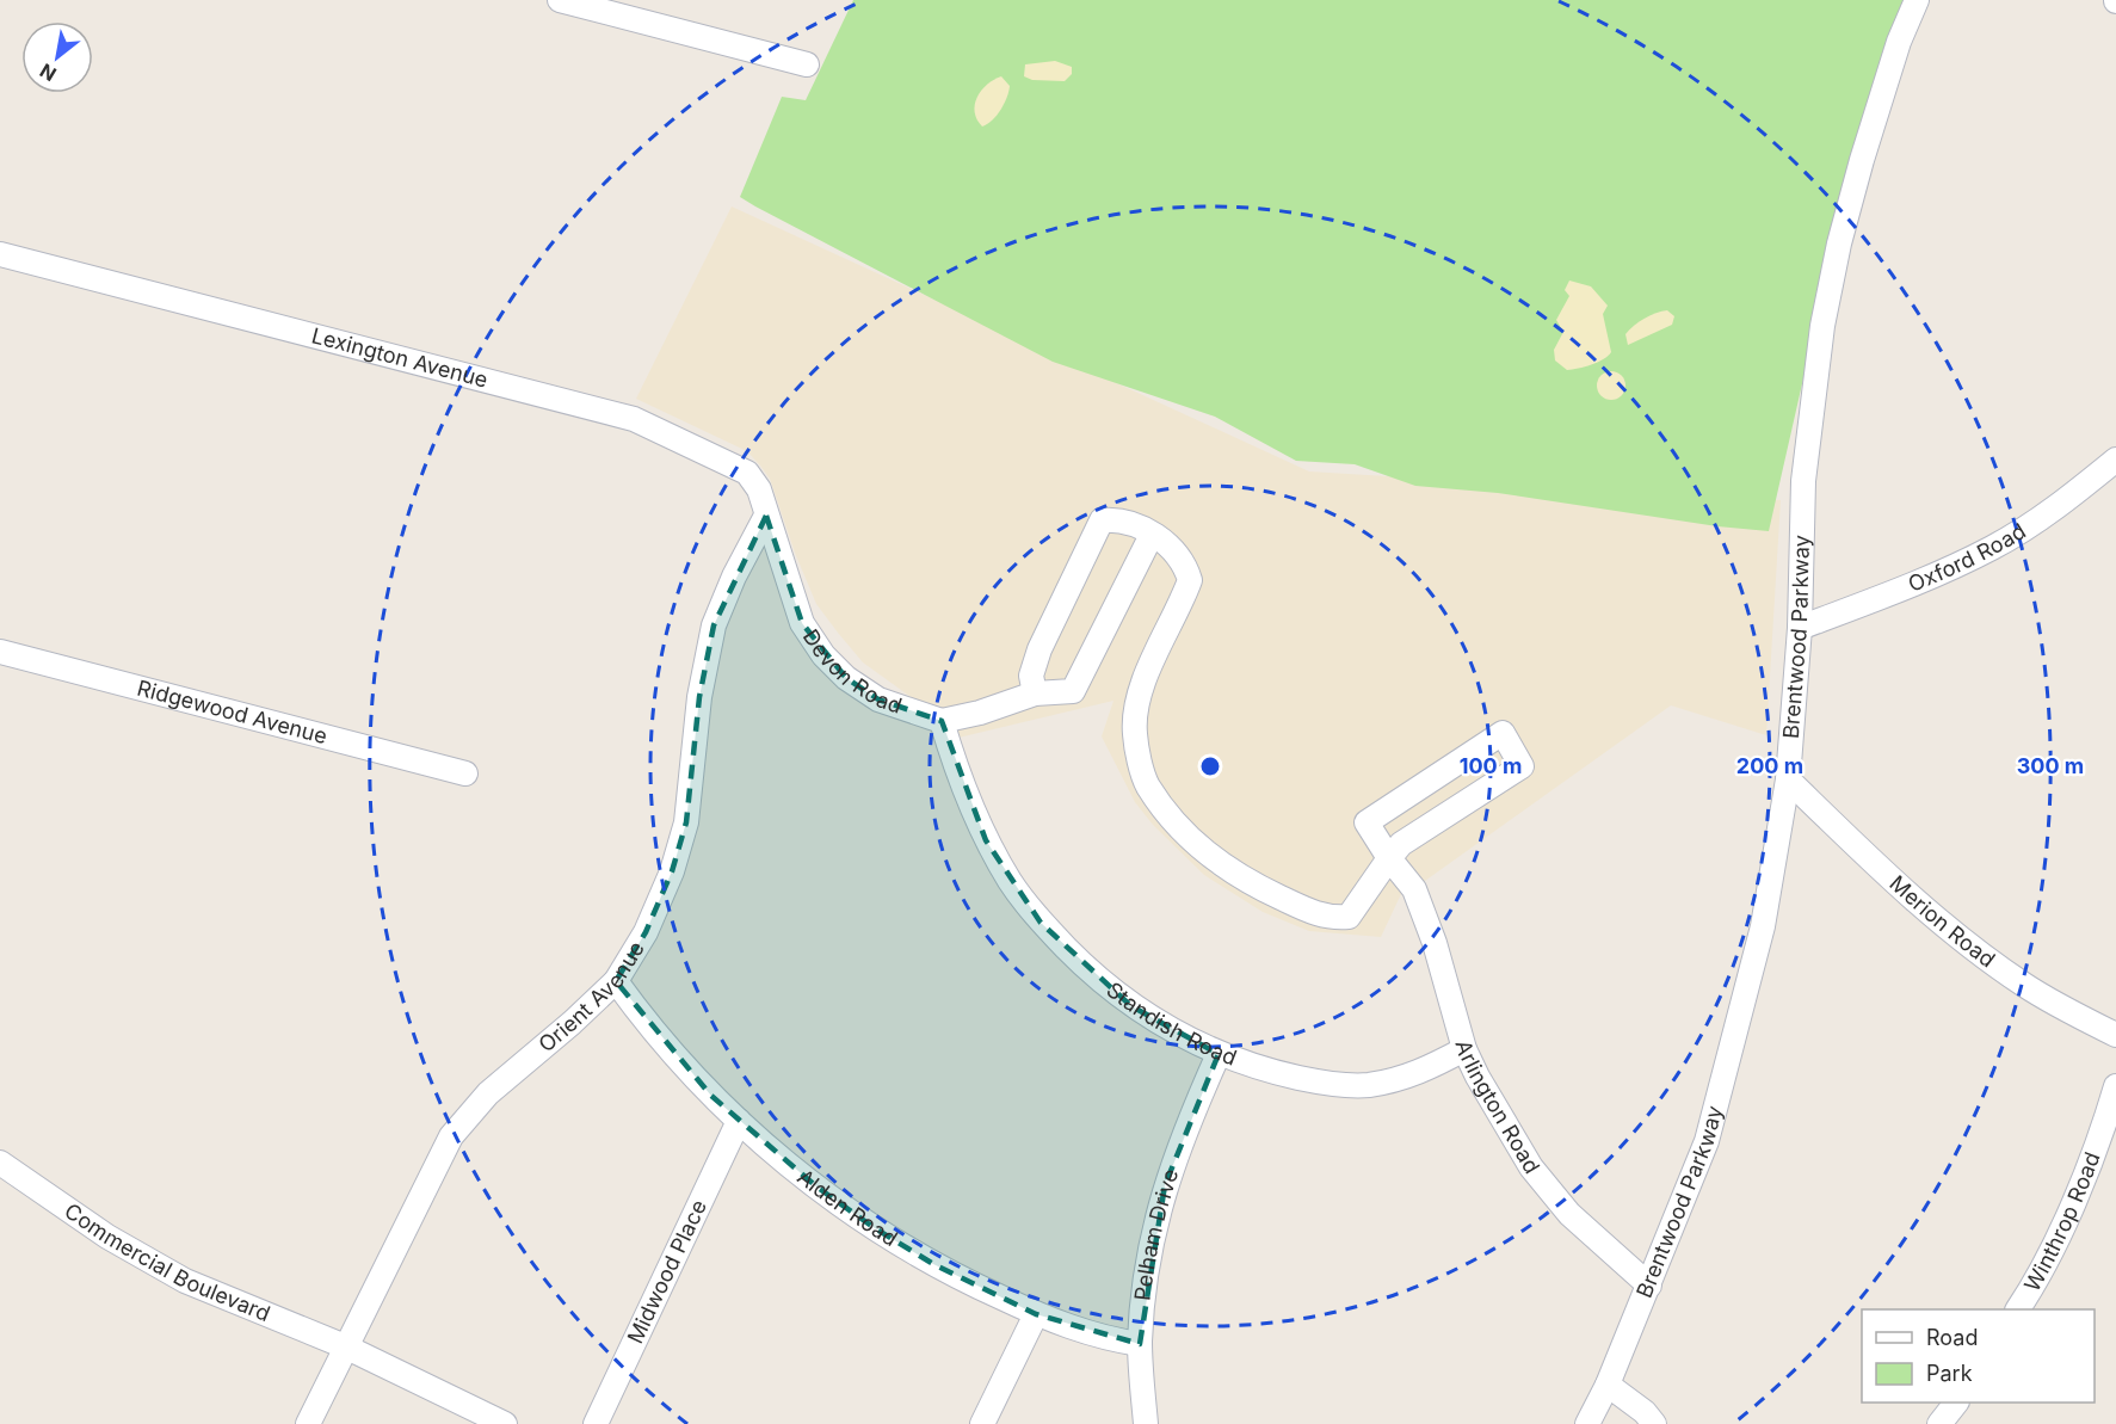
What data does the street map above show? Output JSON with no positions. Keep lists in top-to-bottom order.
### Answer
{
  "streets": {
    "street": [
      "Lexington Avenue",
      "Oxford Road",
      "Brentwood Parkway",
      "Devon Road",
      "Ridgewood Avenue",
      "Merion Road",
      "Orient Avenue",
      "Standish Road",
      "Arlington Road",
      "Alden Road",
      "Winthrop Road",
      "Pelham Drive",
      "Commercial Boulevard",
      "Midwood Place"
    ]
  },
  "crossings": [
    ["Lexington Avenue", "Devon Road"],
    ["Lexington Avenue", "Orient Avenue"],
    ["Oxford Road", "Brentwood Parkway"],
    ["Brentwood Parkway", "Merion Road"],
    ["Brentwood Parkway", "Arlington Road"],
    ["Devon Road", "Orient Avenue"],
    ["Devon Road", "Standish Road"],
    ["Orient Avenue", "Alden Road"],
    ["Orient Avenue", "Commercial Boulevard"],
    ["Standish Road", "Arlington Road"],
    ["Standish Road", "Pelham Drive"],
    ["Alden Road", "Pelham Drive"],
    ["Alden Road", "Midwood Place"]
  ],
  "legend": ["Road", "Park"],
  "north": "bottom left",
  "rings": ["100 m", "200 m", "300 m"]
}
